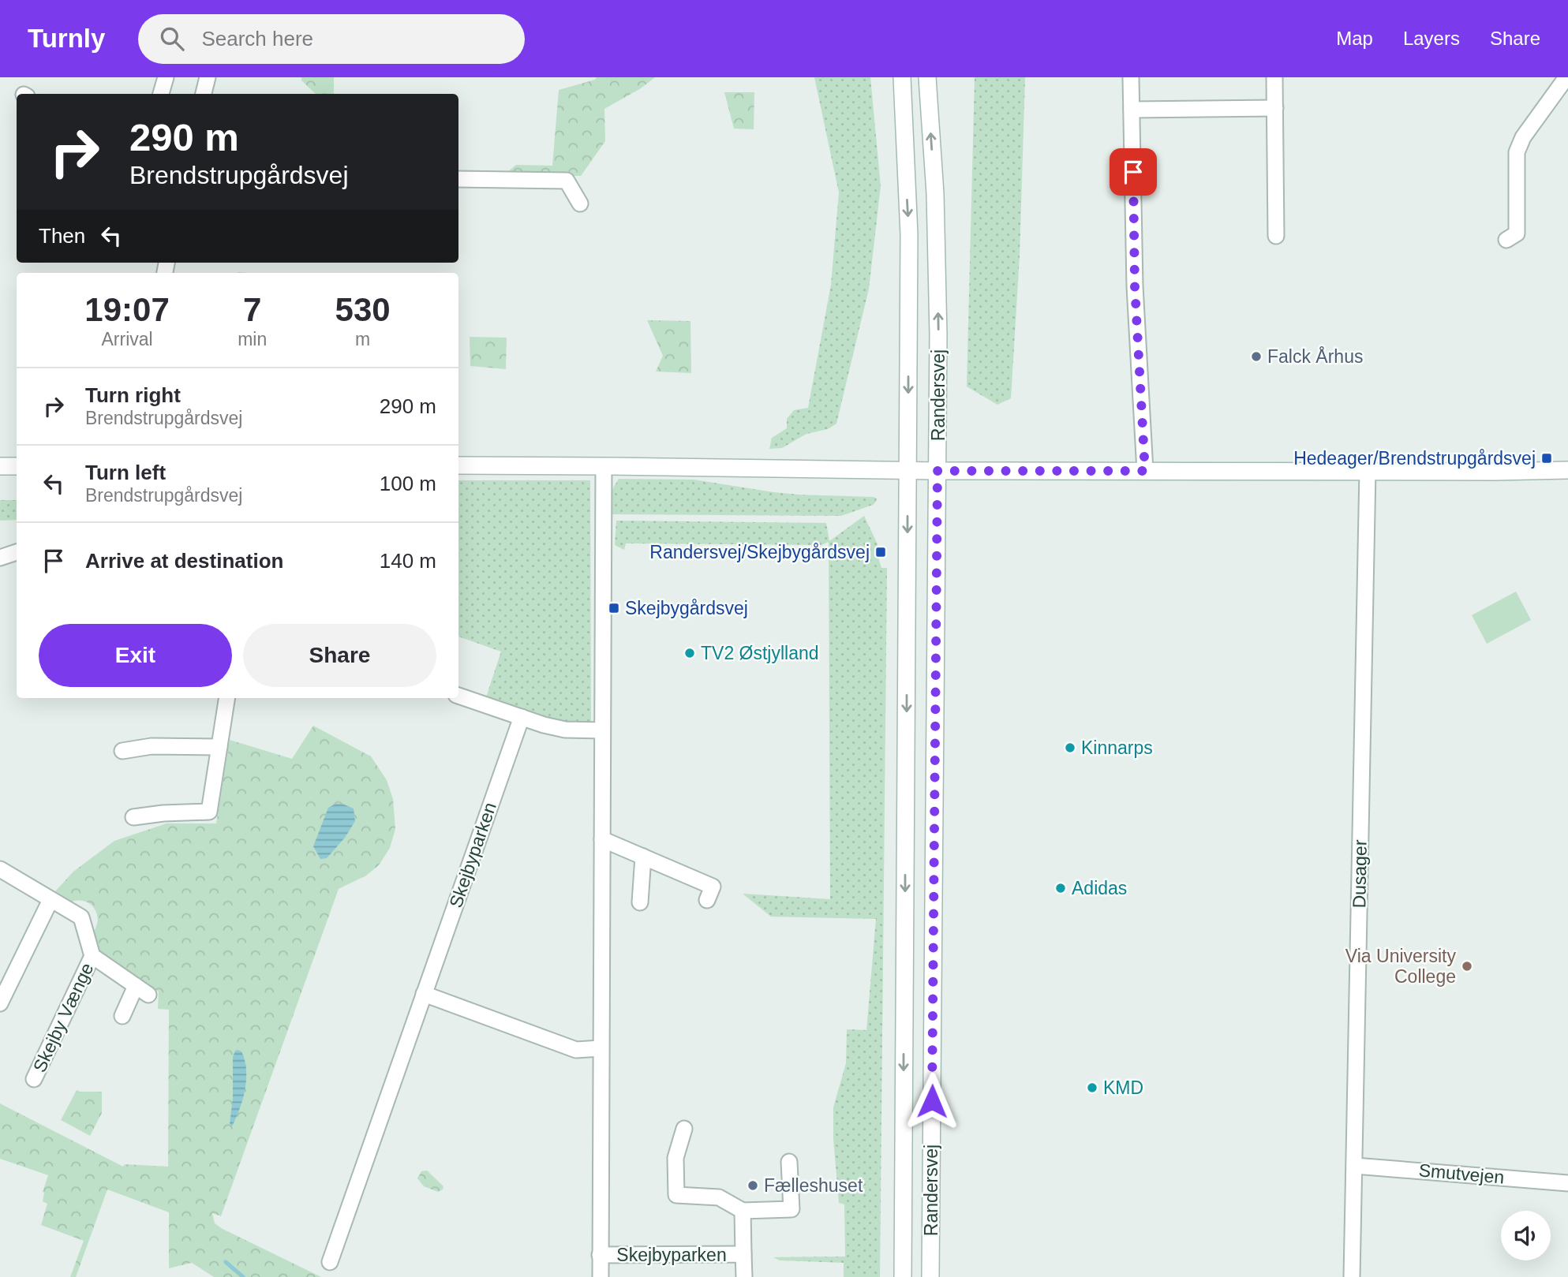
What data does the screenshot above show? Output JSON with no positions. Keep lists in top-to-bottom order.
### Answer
{
  "streets": {
    "main road": ["Randersvej"],
    "street": [
      "Skejbyparken",
      "Dusager",
      "Skejby Vænge",
      "Smutvejen"
    ]
  },
  "crossings": [
    ["Dusager", "Smutvejen"]
  ],
  "places": {
    "other": [
      "Falck Århus",
      "TV2 Østjylland",
      "Kinnarps",
      "Adidas",
      "Via University College",
      "KMD",
      "Fælleshuset"
    ],
    "transit": ["Hedeager/Brendstrupgårdsvej", "Randersvej/Skejbygårdsvej", "Skejbygårdsvej"]
  },
  "page": {
    "header": "Turnly",
    "search": "Search here",
    "nav": ["Map", "Layers", "Share"],
    "turn": ["290 m", "Brendstrupgårdsvej"],
    "then": "Then",
    "eta": [
      "19:07",
      "Arrival",
      "7",
      "min",
      "530",
      "m"
    ],
    "list": [
      {
        "name": "Turn right",
        "note": "Brendstrupgårdsvej",
        "value": "290 m"
      },
      {
        "name": "Turn left",
        "note": "Brendstrupgårdsvej",
        "value": "100 m"
      },
      {
        "name": "Arrive at destination",
        "value": "140 m"
      }
    ],
    "buttons": ["Exit", "Share"]
  }
}
